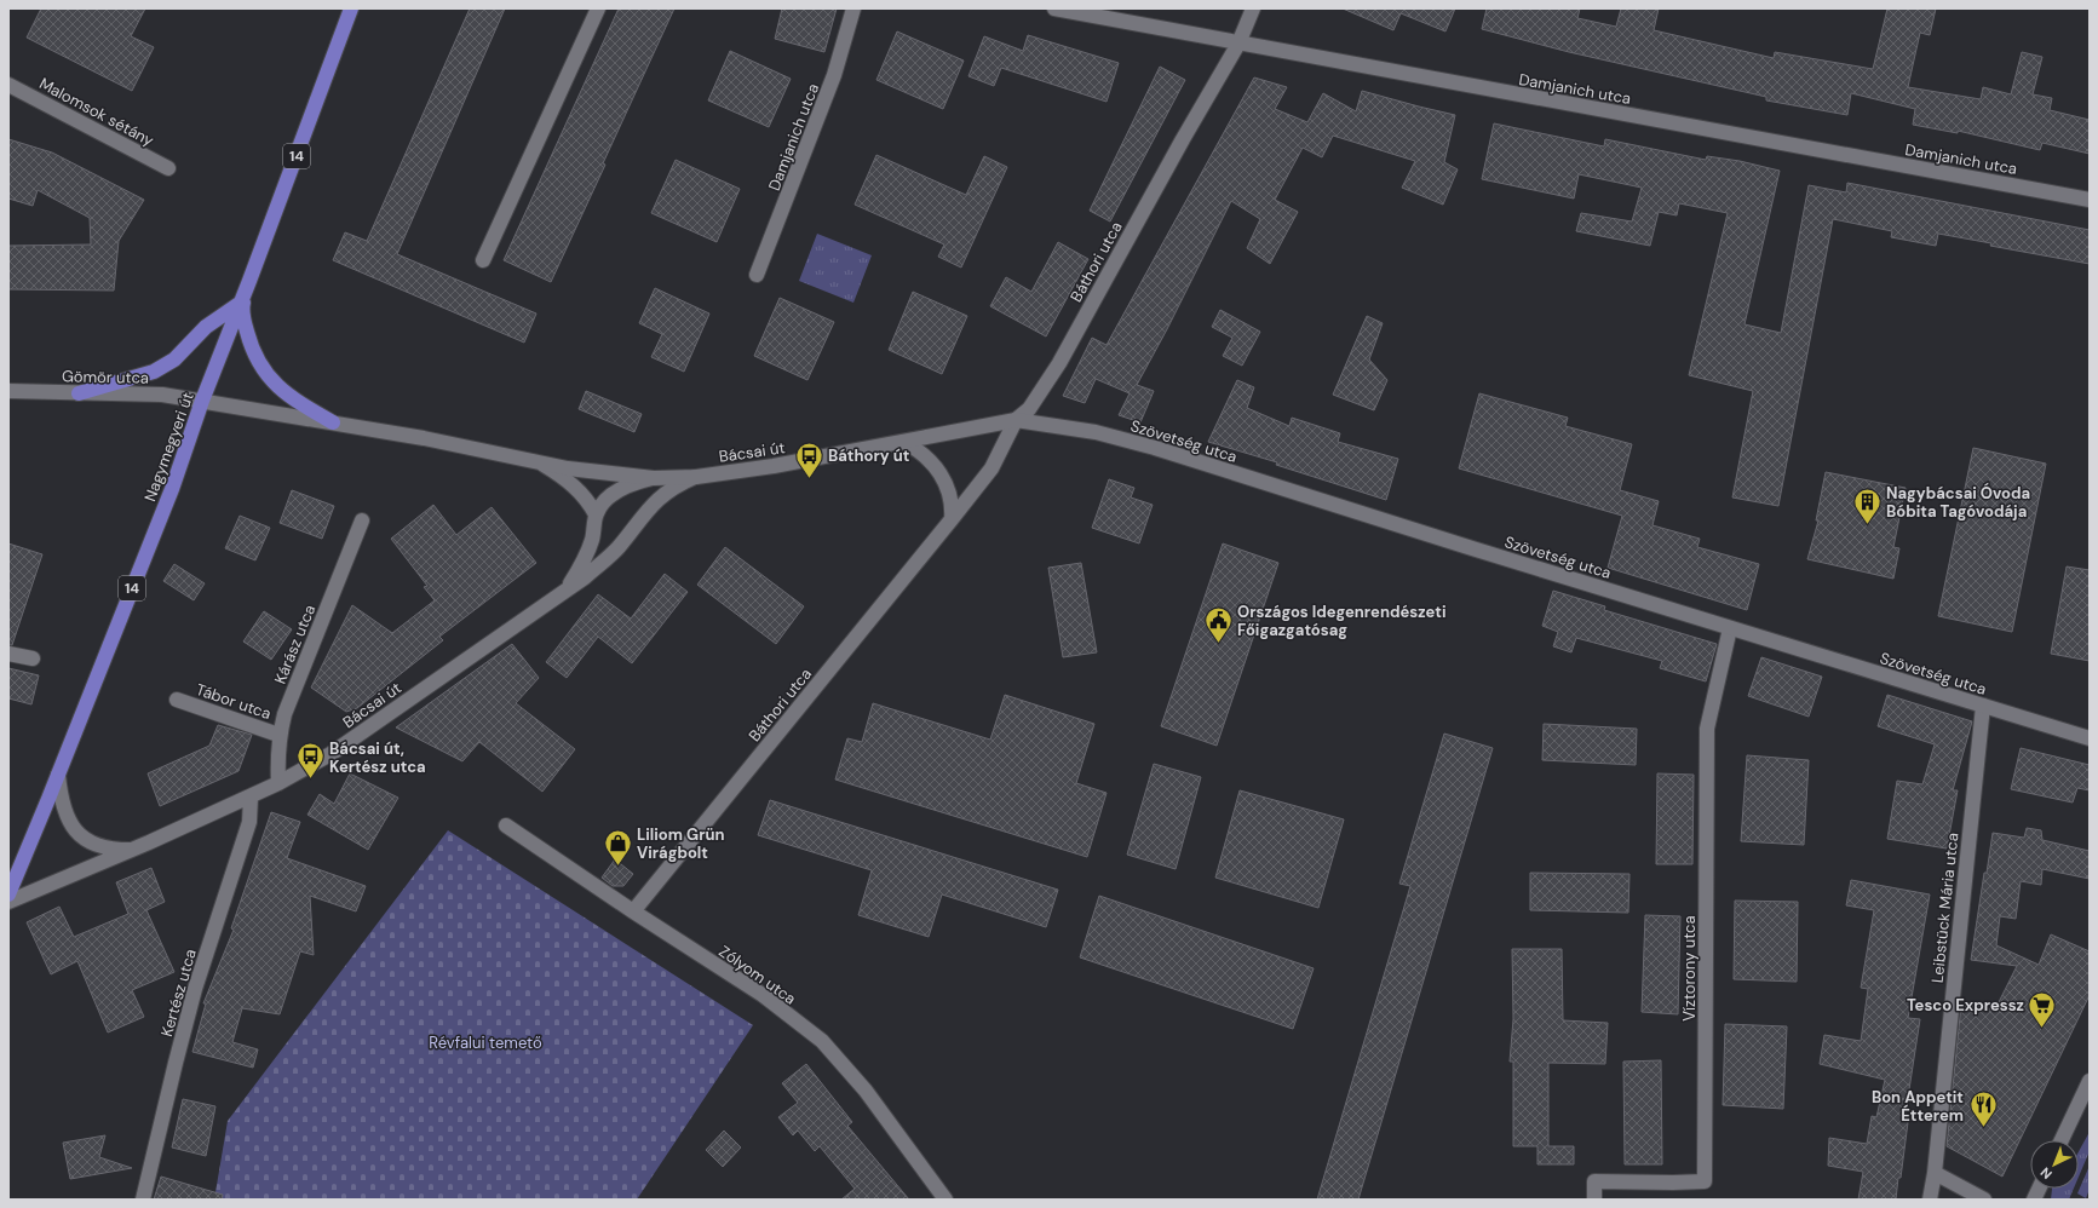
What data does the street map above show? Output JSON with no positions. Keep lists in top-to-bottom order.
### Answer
{
  "streets": {
    "main road": ["14", "Nagymegyeri út"],
    "street": [
      "Damjanich utca",
      "Malomsok sétány",
      "Báthori utca",
      "Gömör utca",
      "Szövetség utca",
      "Bácsai út",
      "Kárász utca",
      "Tábor utca",
      "Leibstück Mária utca",
      "Víztorony utca",
      "Zólyom utca",
      "Kertész utca"
    ]
  },
  "crossings": [
    ["Damjanich utca", "Báthori utca"],
    ["Báthori utca", "Szövetség utca"],
    ["Báthori utca", "Bácsai út"],
    ["Báthori utca", "Zólyom utca"],
    ["Gömör utca", "Nagymegyeri út"],
    ["Szövetség utca", "Bácsai út"],
    ["Szövetség utca", "Leibstück Mária utca"],
    ["Szövetség utca", "Víztorony utca"],
    ["Nagymegyeri út", "Bácsai út"],
    ["Bácsai út", "Kárász utca"],
    ["Bácsai út", "Kertész utca"],
    ["Kárász utca", "Tábor utca"]
  ],
  "parks": ["Révfalui temető"],
  "places": {
    "bus stop": ["Báthory út", "Bácsai út, Kertész utca"],
    "building": ["Nagybácsai Óvoda Bóbita Tagóvodája"],
    "public building": ["Országos Idegenrendészeti Főigazgatósag"],
    "shop": ["Liliom Grün Virágbolt"],
    "supermarket": ["Tesco Expressz"],
    "restaurant": ["Bon Appetit Étterem"]
  },
  "north": "bottom left"
}
